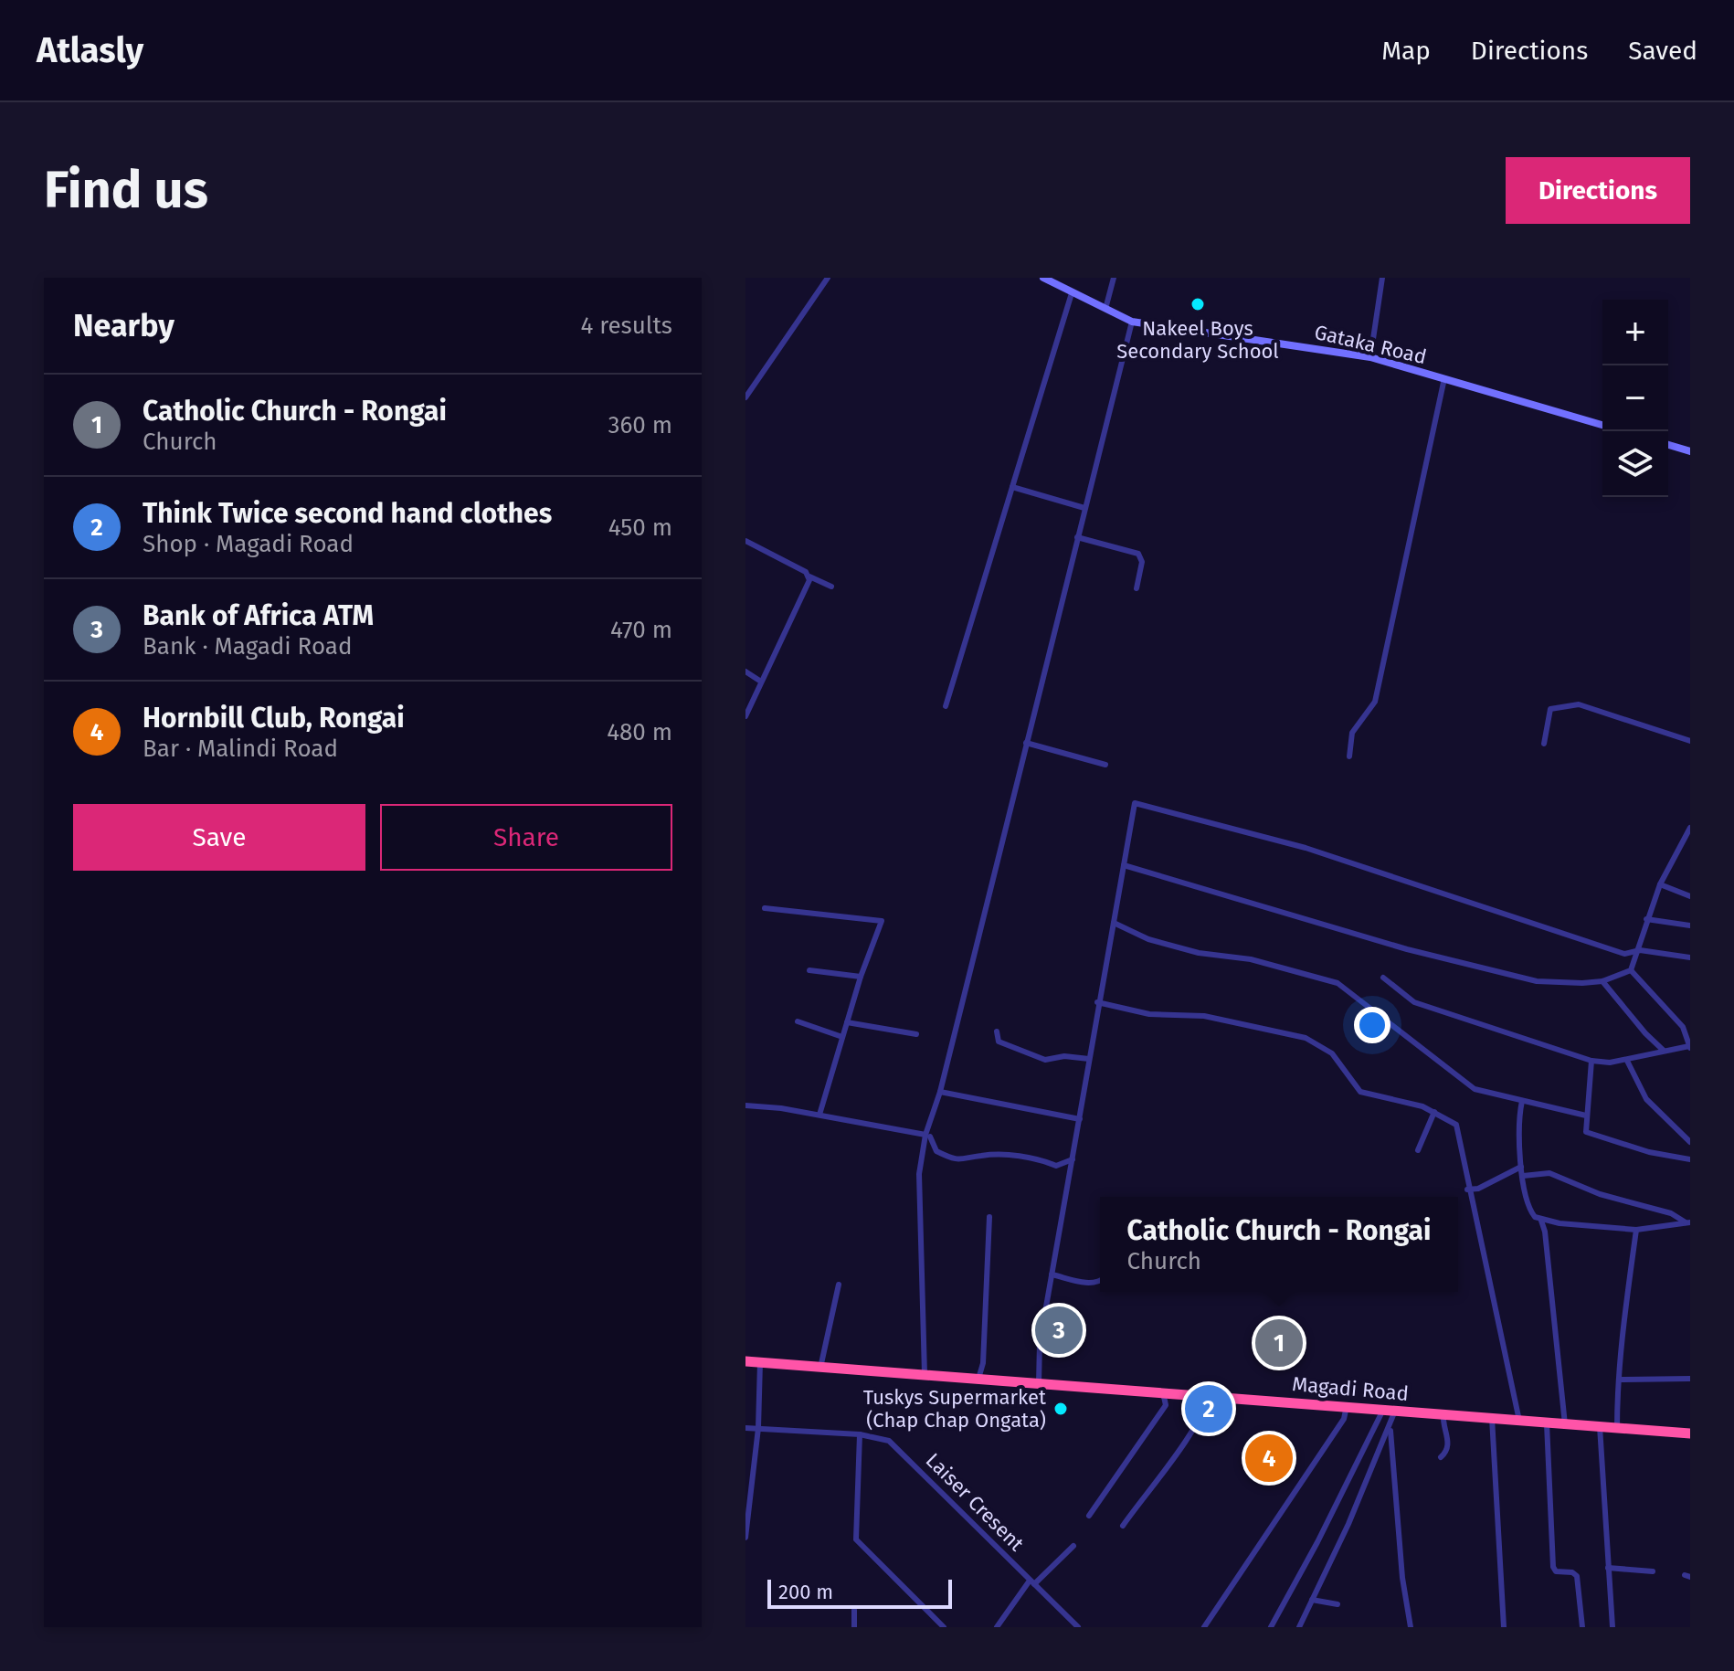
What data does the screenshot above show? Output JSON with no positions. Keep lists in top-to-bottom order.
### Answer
{
  "streets": {
    "highway": ["Magadi Road"],
    "street": ["Gataka Road", "Laiser Cresent"]
  },
  "places": ["Nakeel Boys Secondary School", "Tuskys Supermarket (Chap Chap Ongata)"],
  "scale_bar": "200 m",
  "page": {
    "header": "Atlasly",
    "nav": ["Map", "Directions", "Saved"],
    "buttons": [
      "Directions",
      ["Save", "Share"]
    ],
    "title": "Find us",
    "heading": ["Nearby", "4 results"],
    "map_buttons": ["+", "−"],
    "list": [
      {
        "mark": "1",
        "name": "Catholic Church - Rongai",
        "note": "Church",
        "value": "360 m"
      },
      {
        "mark": "2",
        "name": "Think Twice second hand clothes",
        "note": "Shop · Magadi Road",
        "value": "450 m"
      },
      {
        "mark": "3",
        "name": "Bank of Africa ATM",
        "note": "Bank · Magadi Road",
        "value": "470 m"
      },
      {
        "mark": "4",
        "name": "Hornbill Club, Rongai",
        "note": "Bar · Malindi Road",
        "value": "480 m"
      }
    ],
    "popup": ["Catholic Church - Rongai", "Church"],
    "pins": [
      "3",
      "1",
      "2",
      "4"
    ],
    "scale": "200 m"
  }
}
